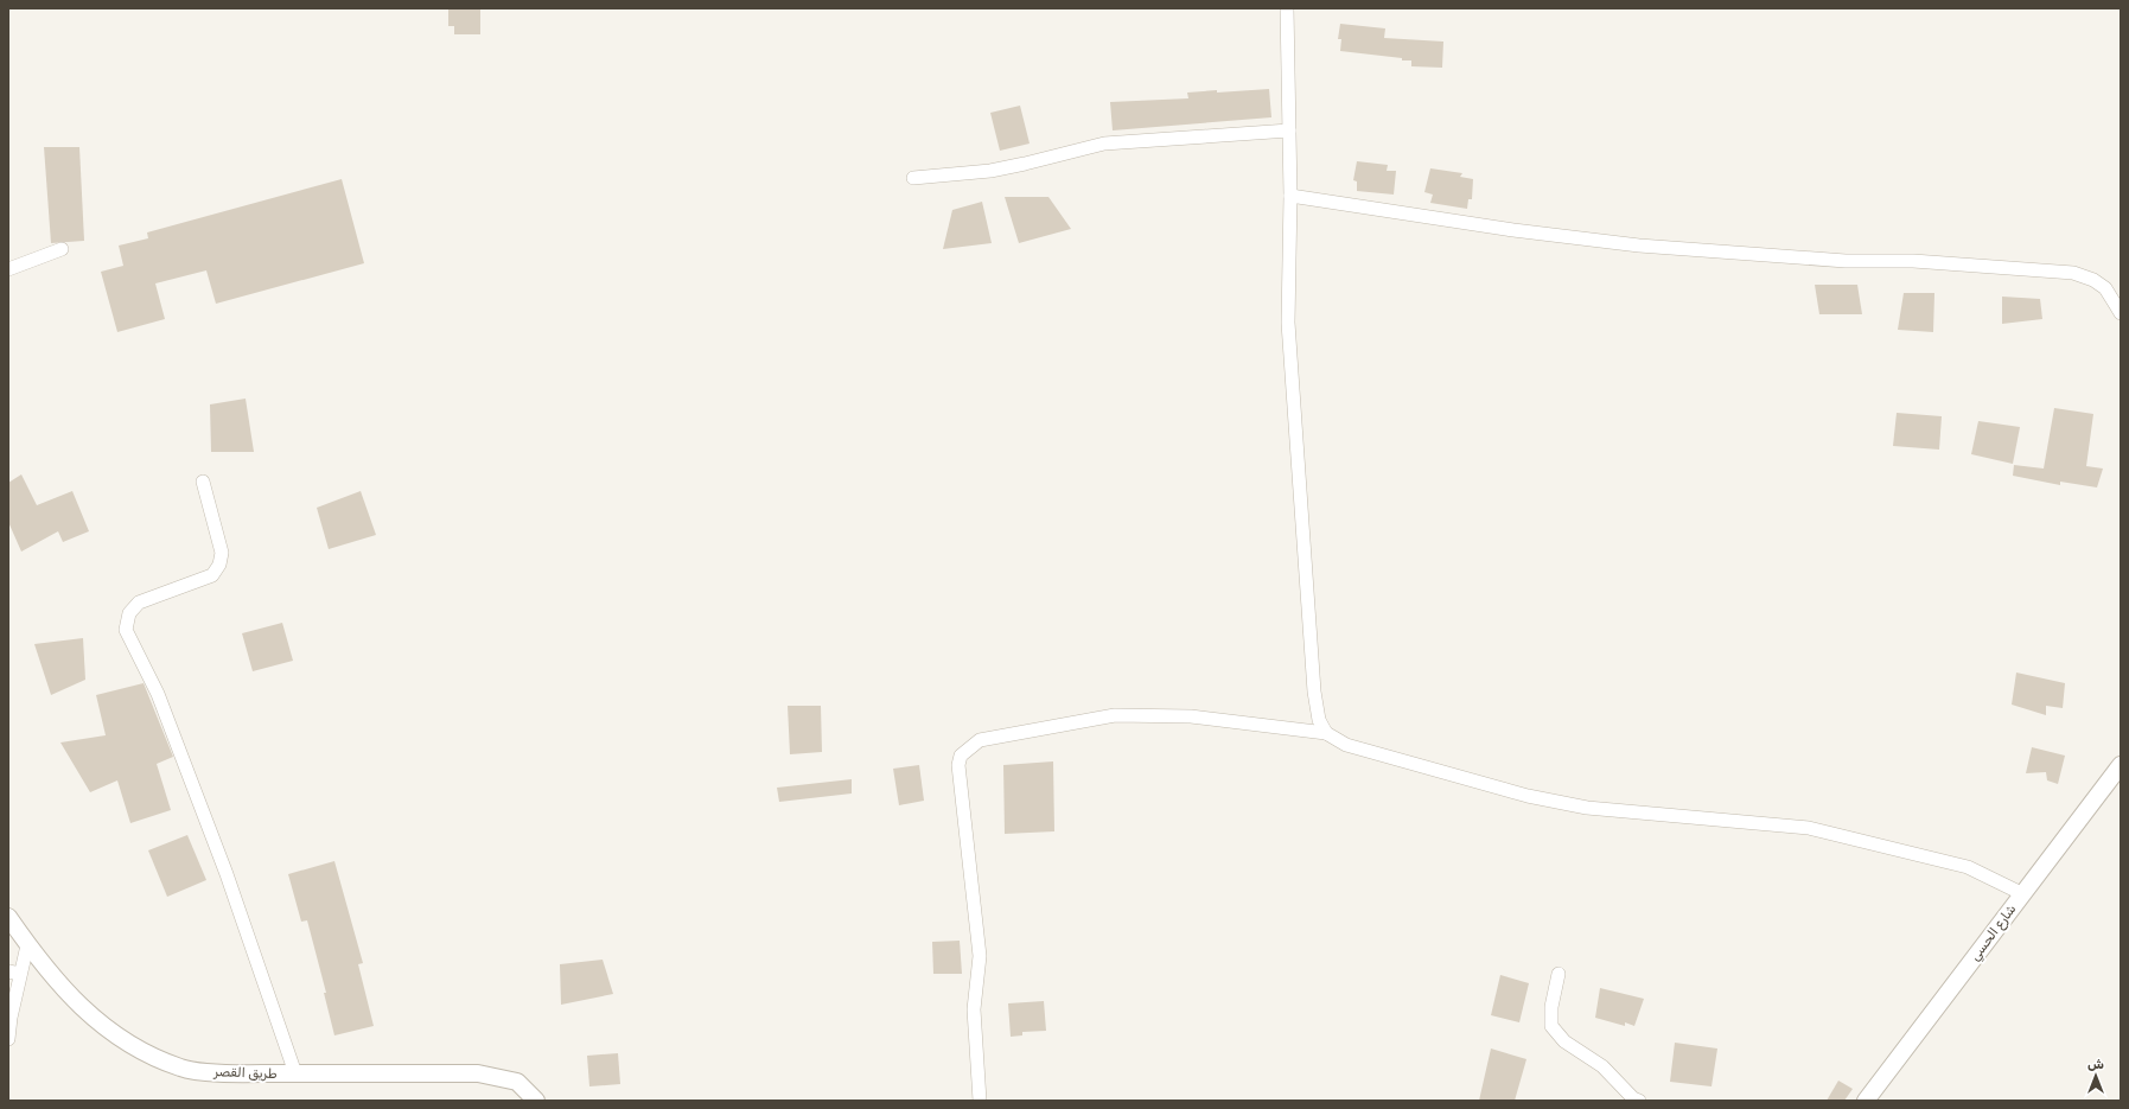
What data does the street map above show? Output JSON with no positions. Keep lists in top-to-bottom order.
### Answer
{
  "streets": {
    "street": ["شارع الحسي", "طريق القصر"]
  },
  "north": "top"
}
